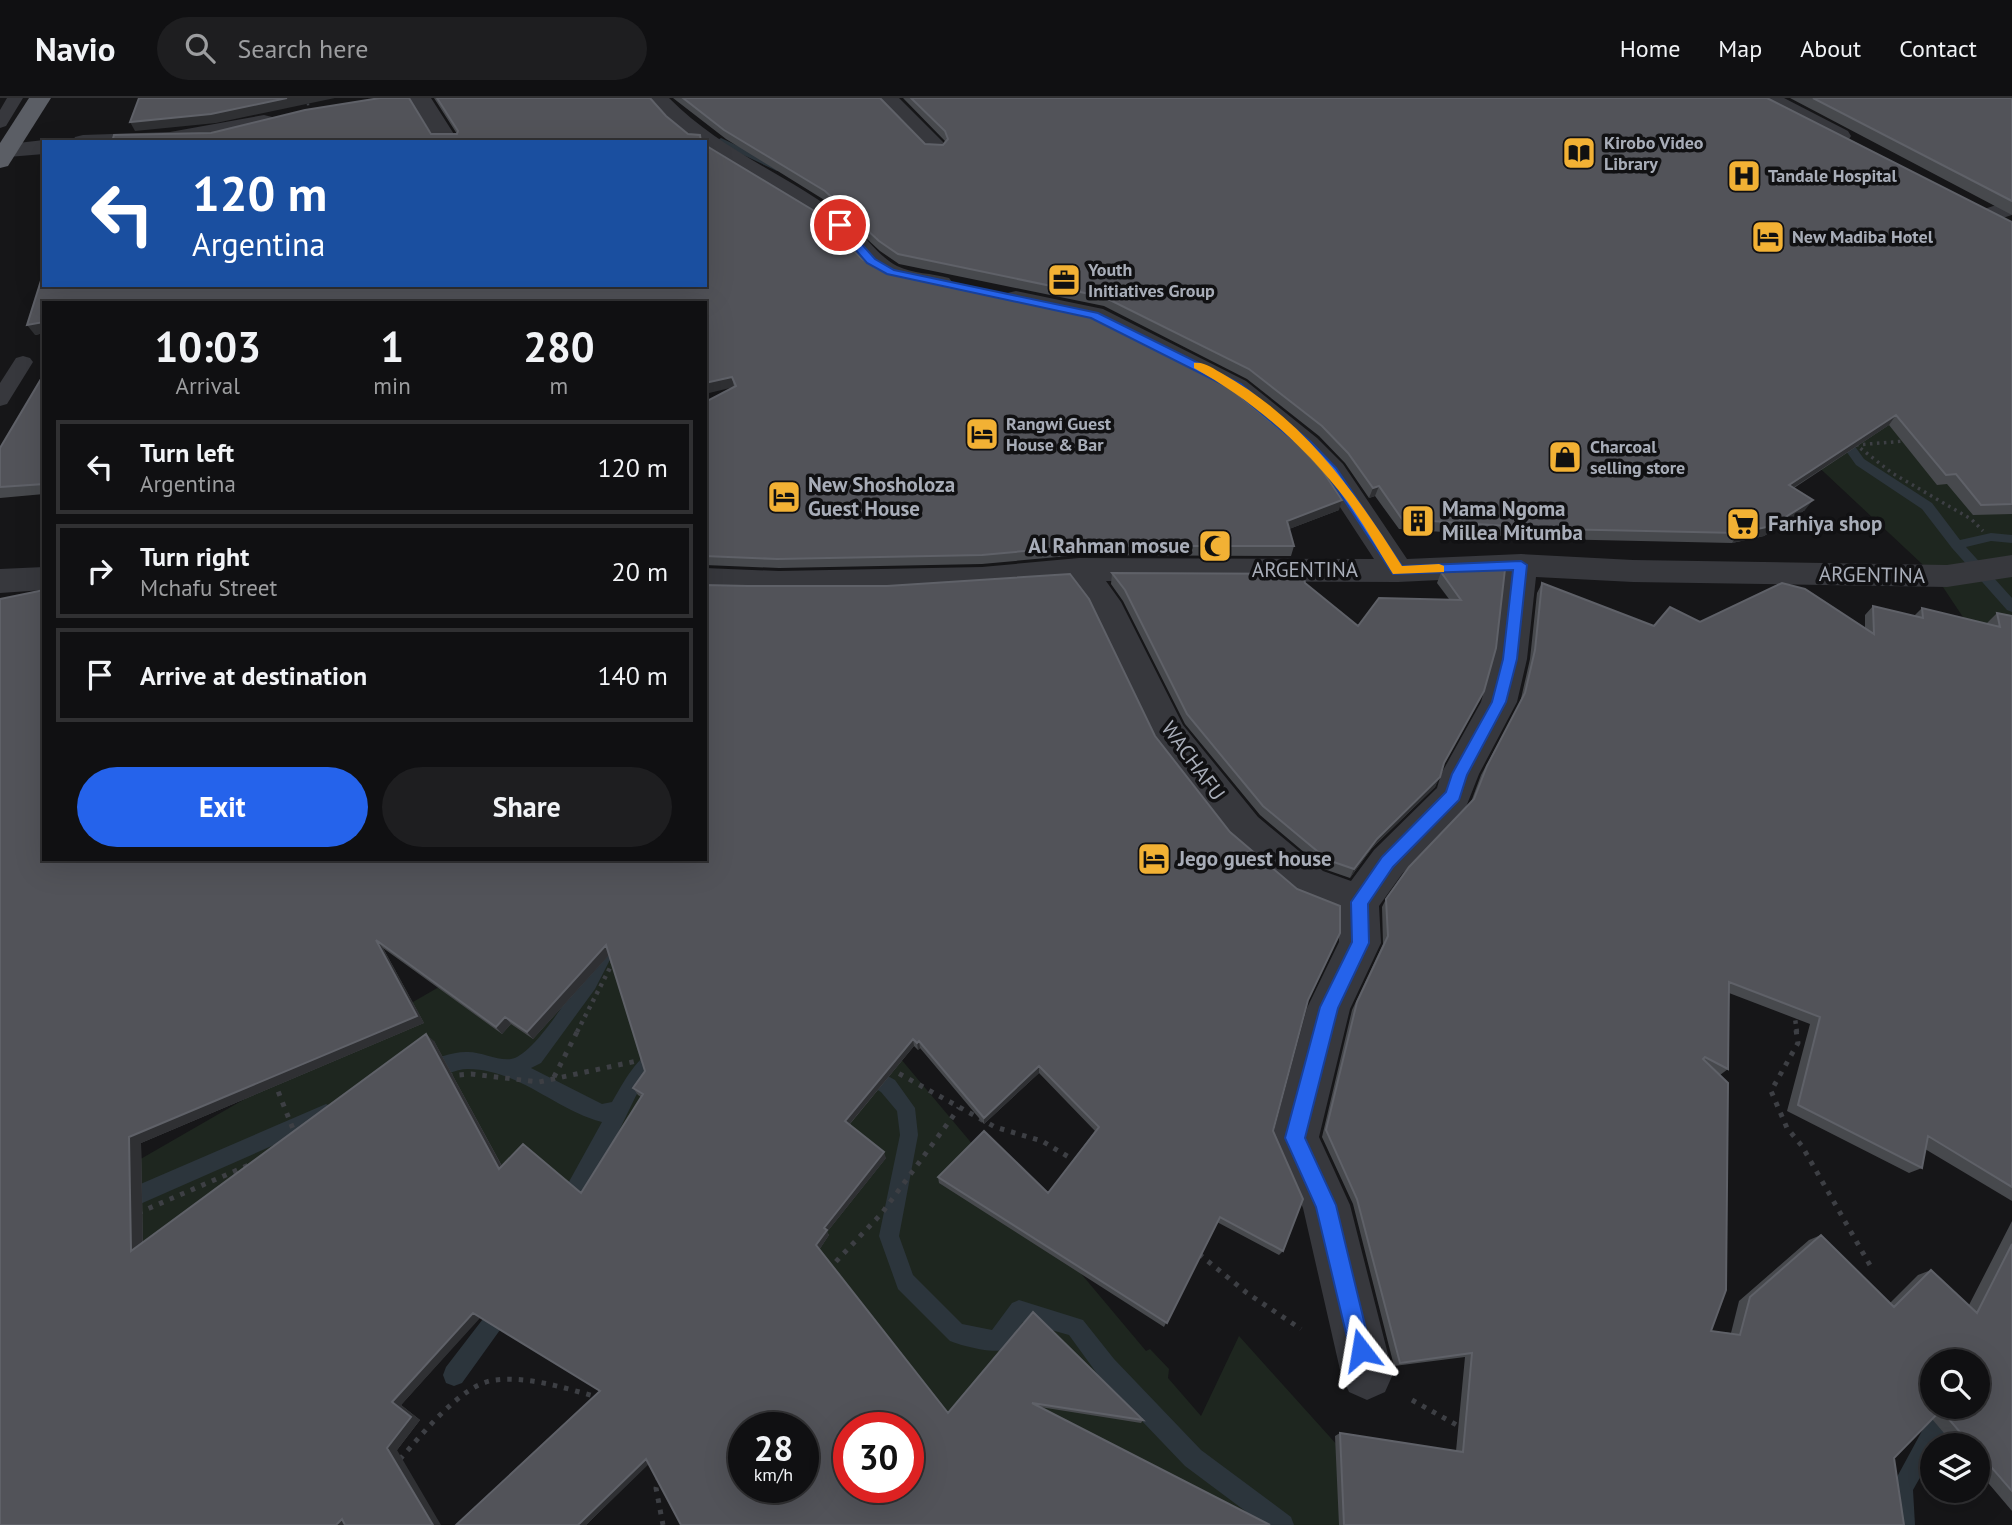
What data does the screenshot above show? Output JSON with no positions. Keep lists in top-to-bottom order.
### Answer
{
  "streets": {
    "street": ["ARGENTINA", "WACHAFU"]
  },
  "crossings": [
    ["ARGENTINA", "WACHAFU"]
  ],
  "places": {
    "library": ["Kirobo Video Library"],
    "hospital": ["Tandale Hospital"],
    "hotel": [
      "New Madiba Hotel",
      "Rangwi Guest House & Bar",
      "New Shosholoza Guest House",
      "Jego guest house"
    ],
    "office": ["Youth Initiatives Group"],
    "shop": ["Charcoal selling store"],
    "building": ["Mama Ngoma Millea Mitumba"],
    "supermarket": ["Farhiya shop"],
    "mosque": ["Al Rahman mosue"]
  },
  "page": {
    "header": "Navio",
    "search": "Search here",
    "nav": [
      "Home",
      "Map",
      "About",
      "Contact"
    ],
    "turn": ["120 m", "Argentina"],
    "eta": [
      "10:03",
      "Arrival",
      "1",
      "min",
      "280",
      "m"
    ],
    "list": [
      {
        "name": "Turn left",
        "note": "Argentina",
        "value": "120 m"
      },
      {
        "name": "Turn right",
        "note": "Mchafu Street",
        "value": "20 m"
      },
      {
        "name": "Arrive at destination",
        "value": "140 m"
      }
    ],
    "buttons": ["Exit", "Share"],
    "speed": "28 km/h",
    "limit": "30"
  }
}
